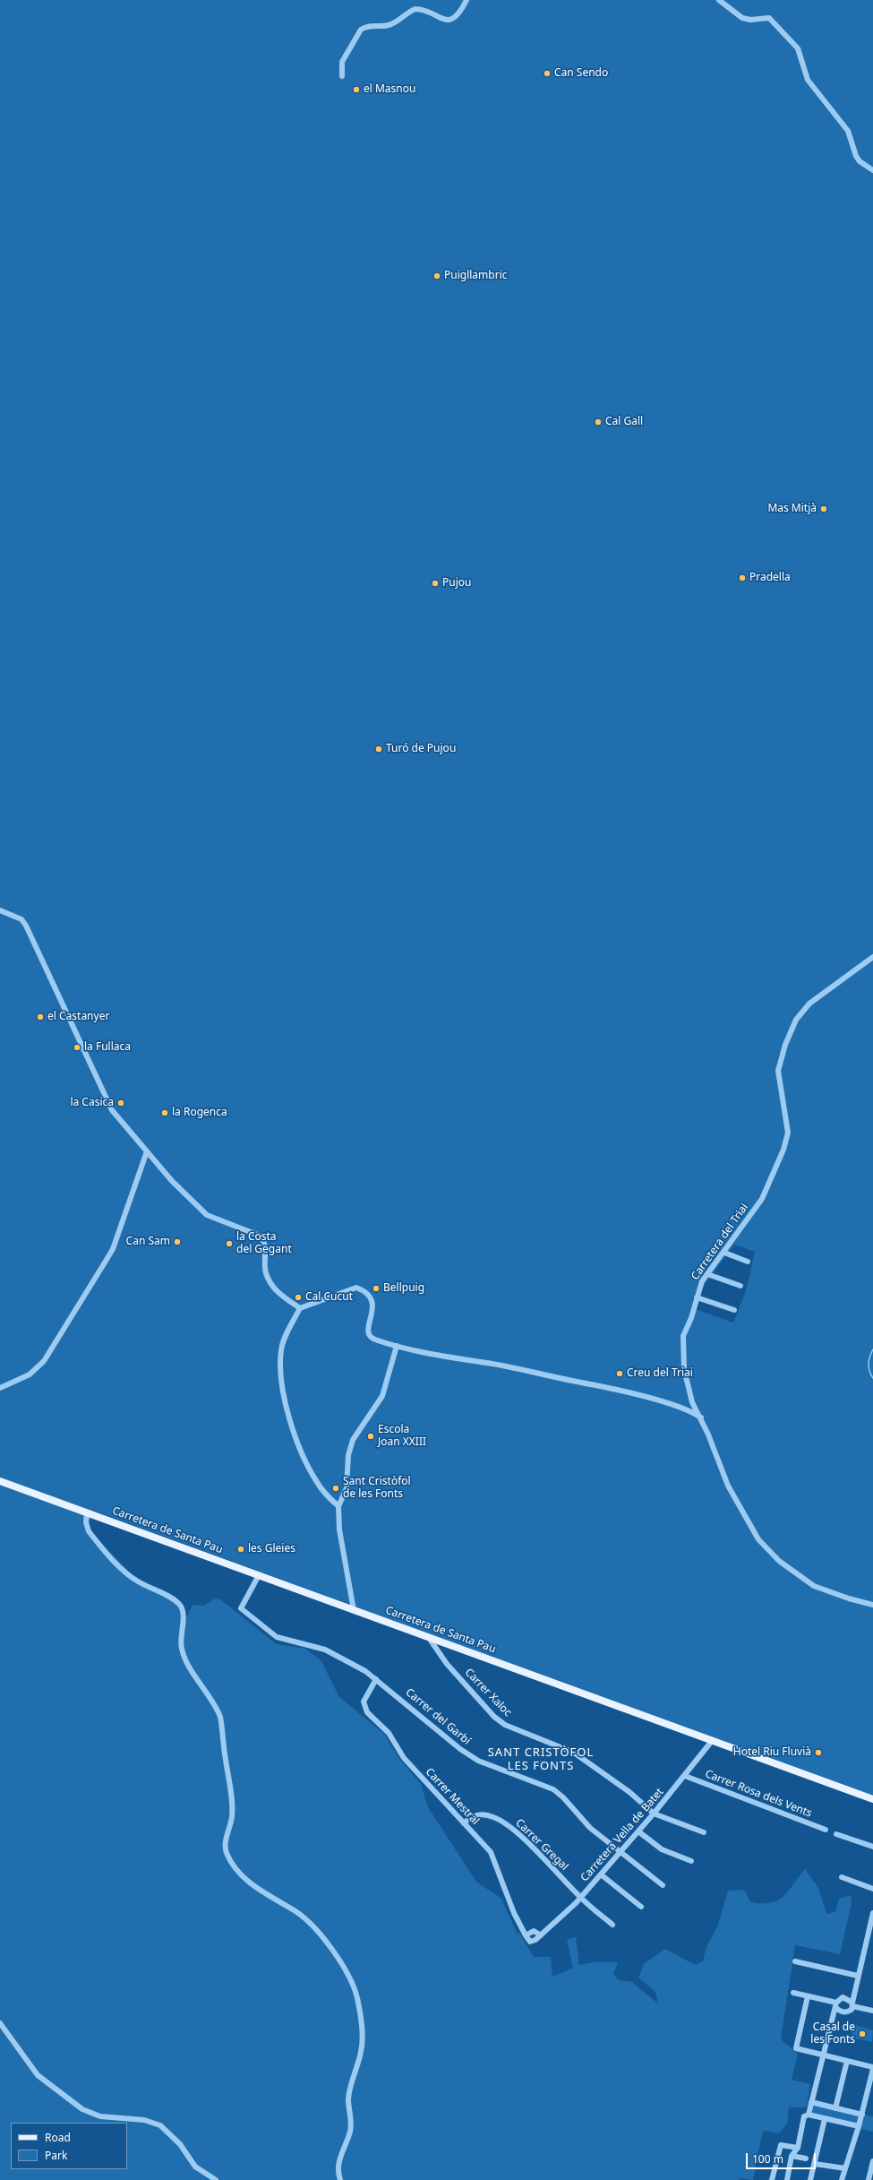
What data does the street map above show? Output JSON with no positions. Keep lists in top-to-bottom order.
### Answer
{
  "streets": {
    "main road": ["Carretera de Santa Pau"],
    "street": [
      "Carretera del Triai",
      "Carrer Xaloc",
      "Carrer del Garbí",
      "Carrer Rosa dels Vents",
      "Carrer Mestral",
      "Carretera Vella de Batet",
      "Carrer Gregal"
    ]
  },
  "crossings": [
    ["Carretera de Santa Pau", "Carrer Xaloc"],
    ["Carretera de Santa Pau", "Carrer del Garbí"],
    ["Carretera de Santa Pau", "Carretera Vella de Batet"],
    ["Carrer Xaloc", "Carretera Vella de Batet"],
    ["Carrer del Garbí", "Carrer Mestral"],
    ["Carrer del Garbí", "Carretera Vella de Batet"],
    ["Carrer Rosa dels Vents", "Carretera Vella de Batet"],
    ["Carrer Mestral", "Carrer Gregal"],
    ["Carretera Vella de Batet", "Carrer Gregal"]
  ],
  "districts": ["SANT CRISTÒFOL LES FONTS"],
  "places": [
    "Can Sendo",
    "el Masnou",
    "Puigllambric",
    "Cal Gall",
    "Mas Mitjà",
    "Pradella",
    "Pujou",
    "Turó de Pujou",
    "el Castanyer",
    "la Fullaca",
    "la Casica",
    "la Rogenca",
    "Can Sam",
    "la Costa del Gegant",
    "Bellpuig",
    "Cal Cucut",
    "Creu del Triai",
    "Escola Joan XXIII",
    "Sant Cristòfol de les Fonts",
    "les Gleies",
    "Hotel Riu Fluvià",
    "Casal de les Fonts"
  ],
  "legend": ["Road", "Park"],
  "scale_bar": "100 m"
}
